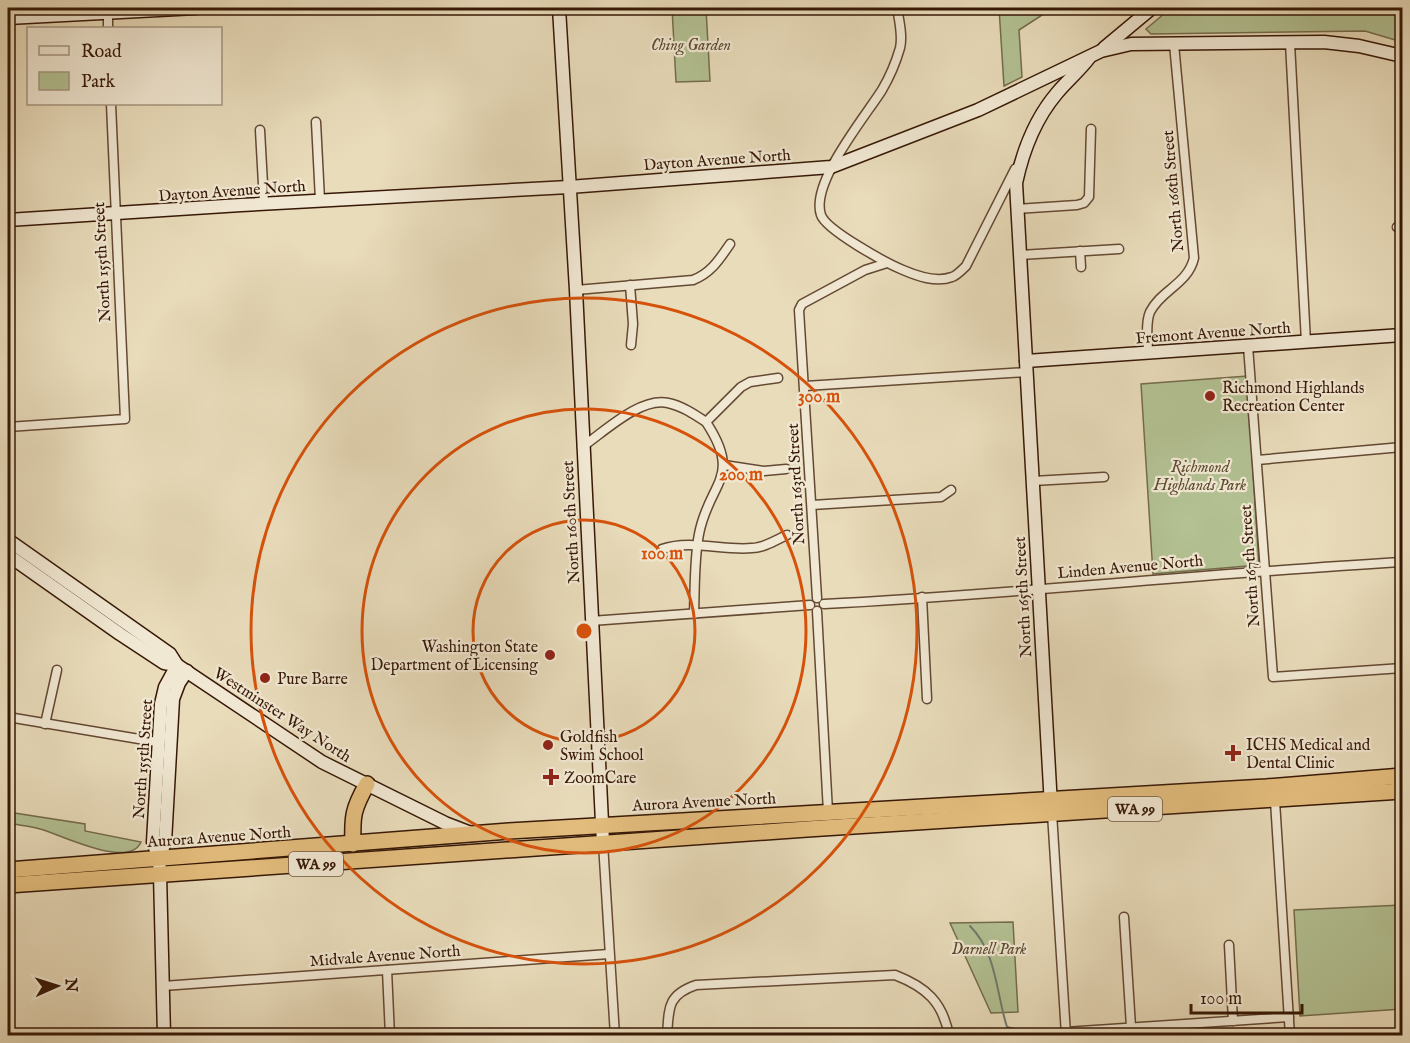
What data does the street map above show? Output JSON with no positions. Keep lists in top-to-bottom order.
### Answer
{
  "streets": {
    "highway": ["Aurora Avenue North", "WA 99"],
    "street": [
      "Dayton Avenue North",
      "North 166th Street",
      "North 155th Street",
      "Fremont Avenue North",
      "North 163rd Street",
      "North 160th Street",
      "Linden Avenue North",
      "North 167th Street",
      "North 165th Street",
      "Westminster Way North",
      "Midvale Avenue North"
    ]
  },
  "crossings": [
    ["Dayton Avenue North", "North 166th Street"],
    ["Dayton Avenue North", "North 155th Street"],
    ["Dayton Avenue North", "North 160th Street"],
    ["Dayton Avenue North", "North 165th Street"],
    ["North 166th Street", "Fremont Avenue North"],
    ["North 155th Street", "Westminster Way North"],
    ["North 155th Street", "Aurora Avenue North"],
    ["North 155th Street", "Midvale Avenue North"],
    ["Fremont Avenue North", "North 163rd Street"],
    ["Fremont Avenue North", "North 167th Street"],
    ["Fremont Avenue North", "North 165th Street"],
    ["North 163rd Street", "Linden Avenue North"],
    ["North 163rd Street", "Aurora Avenue North"],
    ["North 160th Street", "Linden Avenue North"],
    ["North 160th Street", "Aurora Avenue North"],
    ["North 160th Street", "Midvale Avenue North"],
    ["Linden Avenue North", "North 167th Street"],
    ["Linden Avenue North", "North 165th Street"],
    ["North 165th Street", "Aurora Avenue North"],
    ["Westminster Way North", "Aurora Avenue North"]
  ],
  "parks": ["Ching Garden", "Richmond Highlands Park", "Darnell Park"],
  "places": {
    "other": [
      "Richmond Highlands Recreation Center",
      "Washington State Department of Licensing",
      "Pure Barre",
      "Goldfish Swim School"
    ],
    "health": ["ICHS Medical and Dental Clinic", "ZoomCare"]
  },
  "legend": ["Road", "Park"],
  "scale_bar": "100 m",
  "north": "right",
  "rings": ["300 m", "200 m", "100 m"]
}
